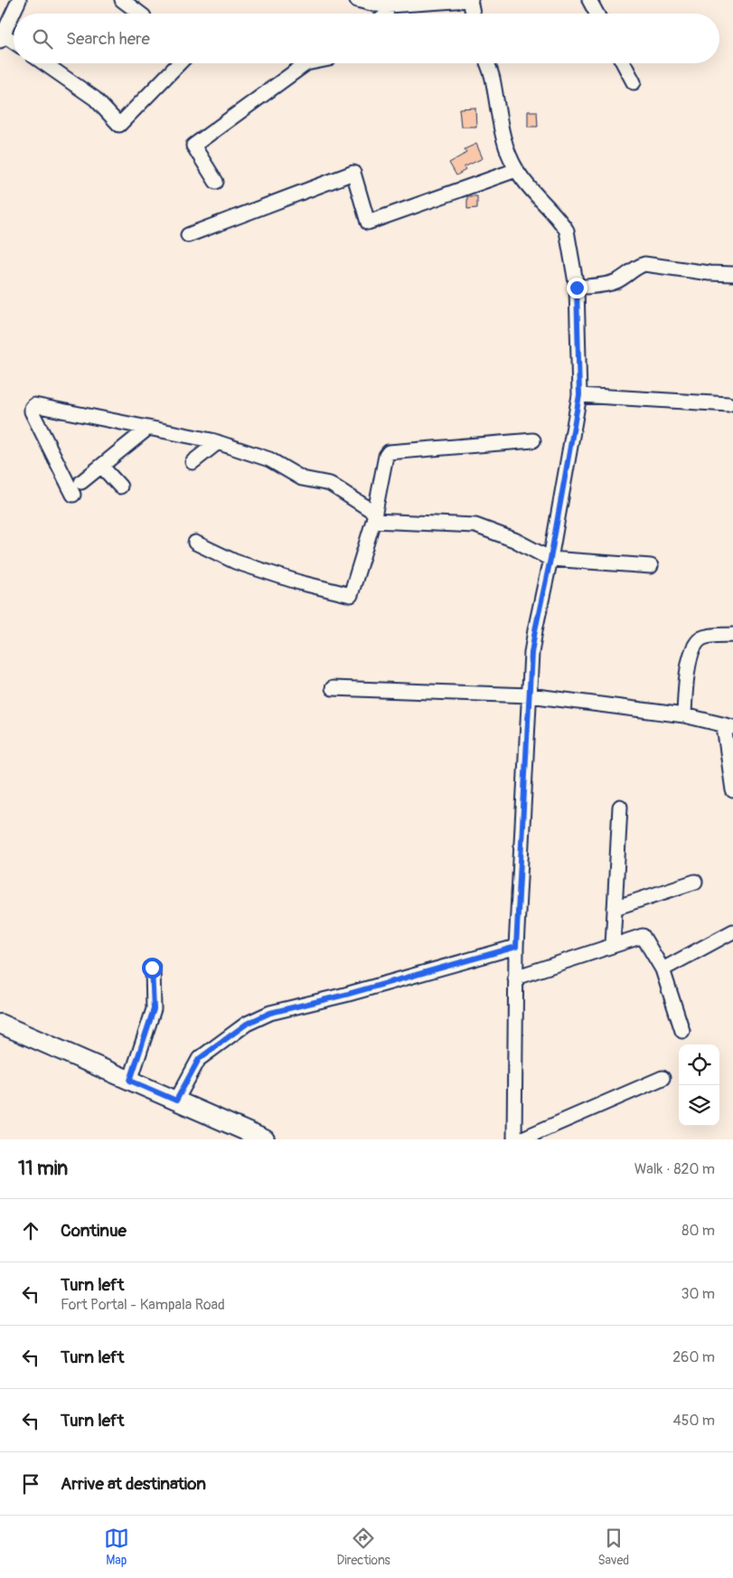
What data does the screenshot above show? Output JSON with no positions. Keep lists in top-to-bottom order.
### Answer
{
  "page": {
    "search": "Search here",
    "heading": ["11 min", "Walk · 820 m"],
    "list": [
      ["Continue", "80 m"],
      ["Turn left", "Fort Portal - Kampala Road", "30 m"],
      ["Turn left", "260 m"],
      ["Turn left", "450 m"],
      "Arrive at destination"
    ],
    "nav": ["Map", "Directions", "Saved"]
  }
}
